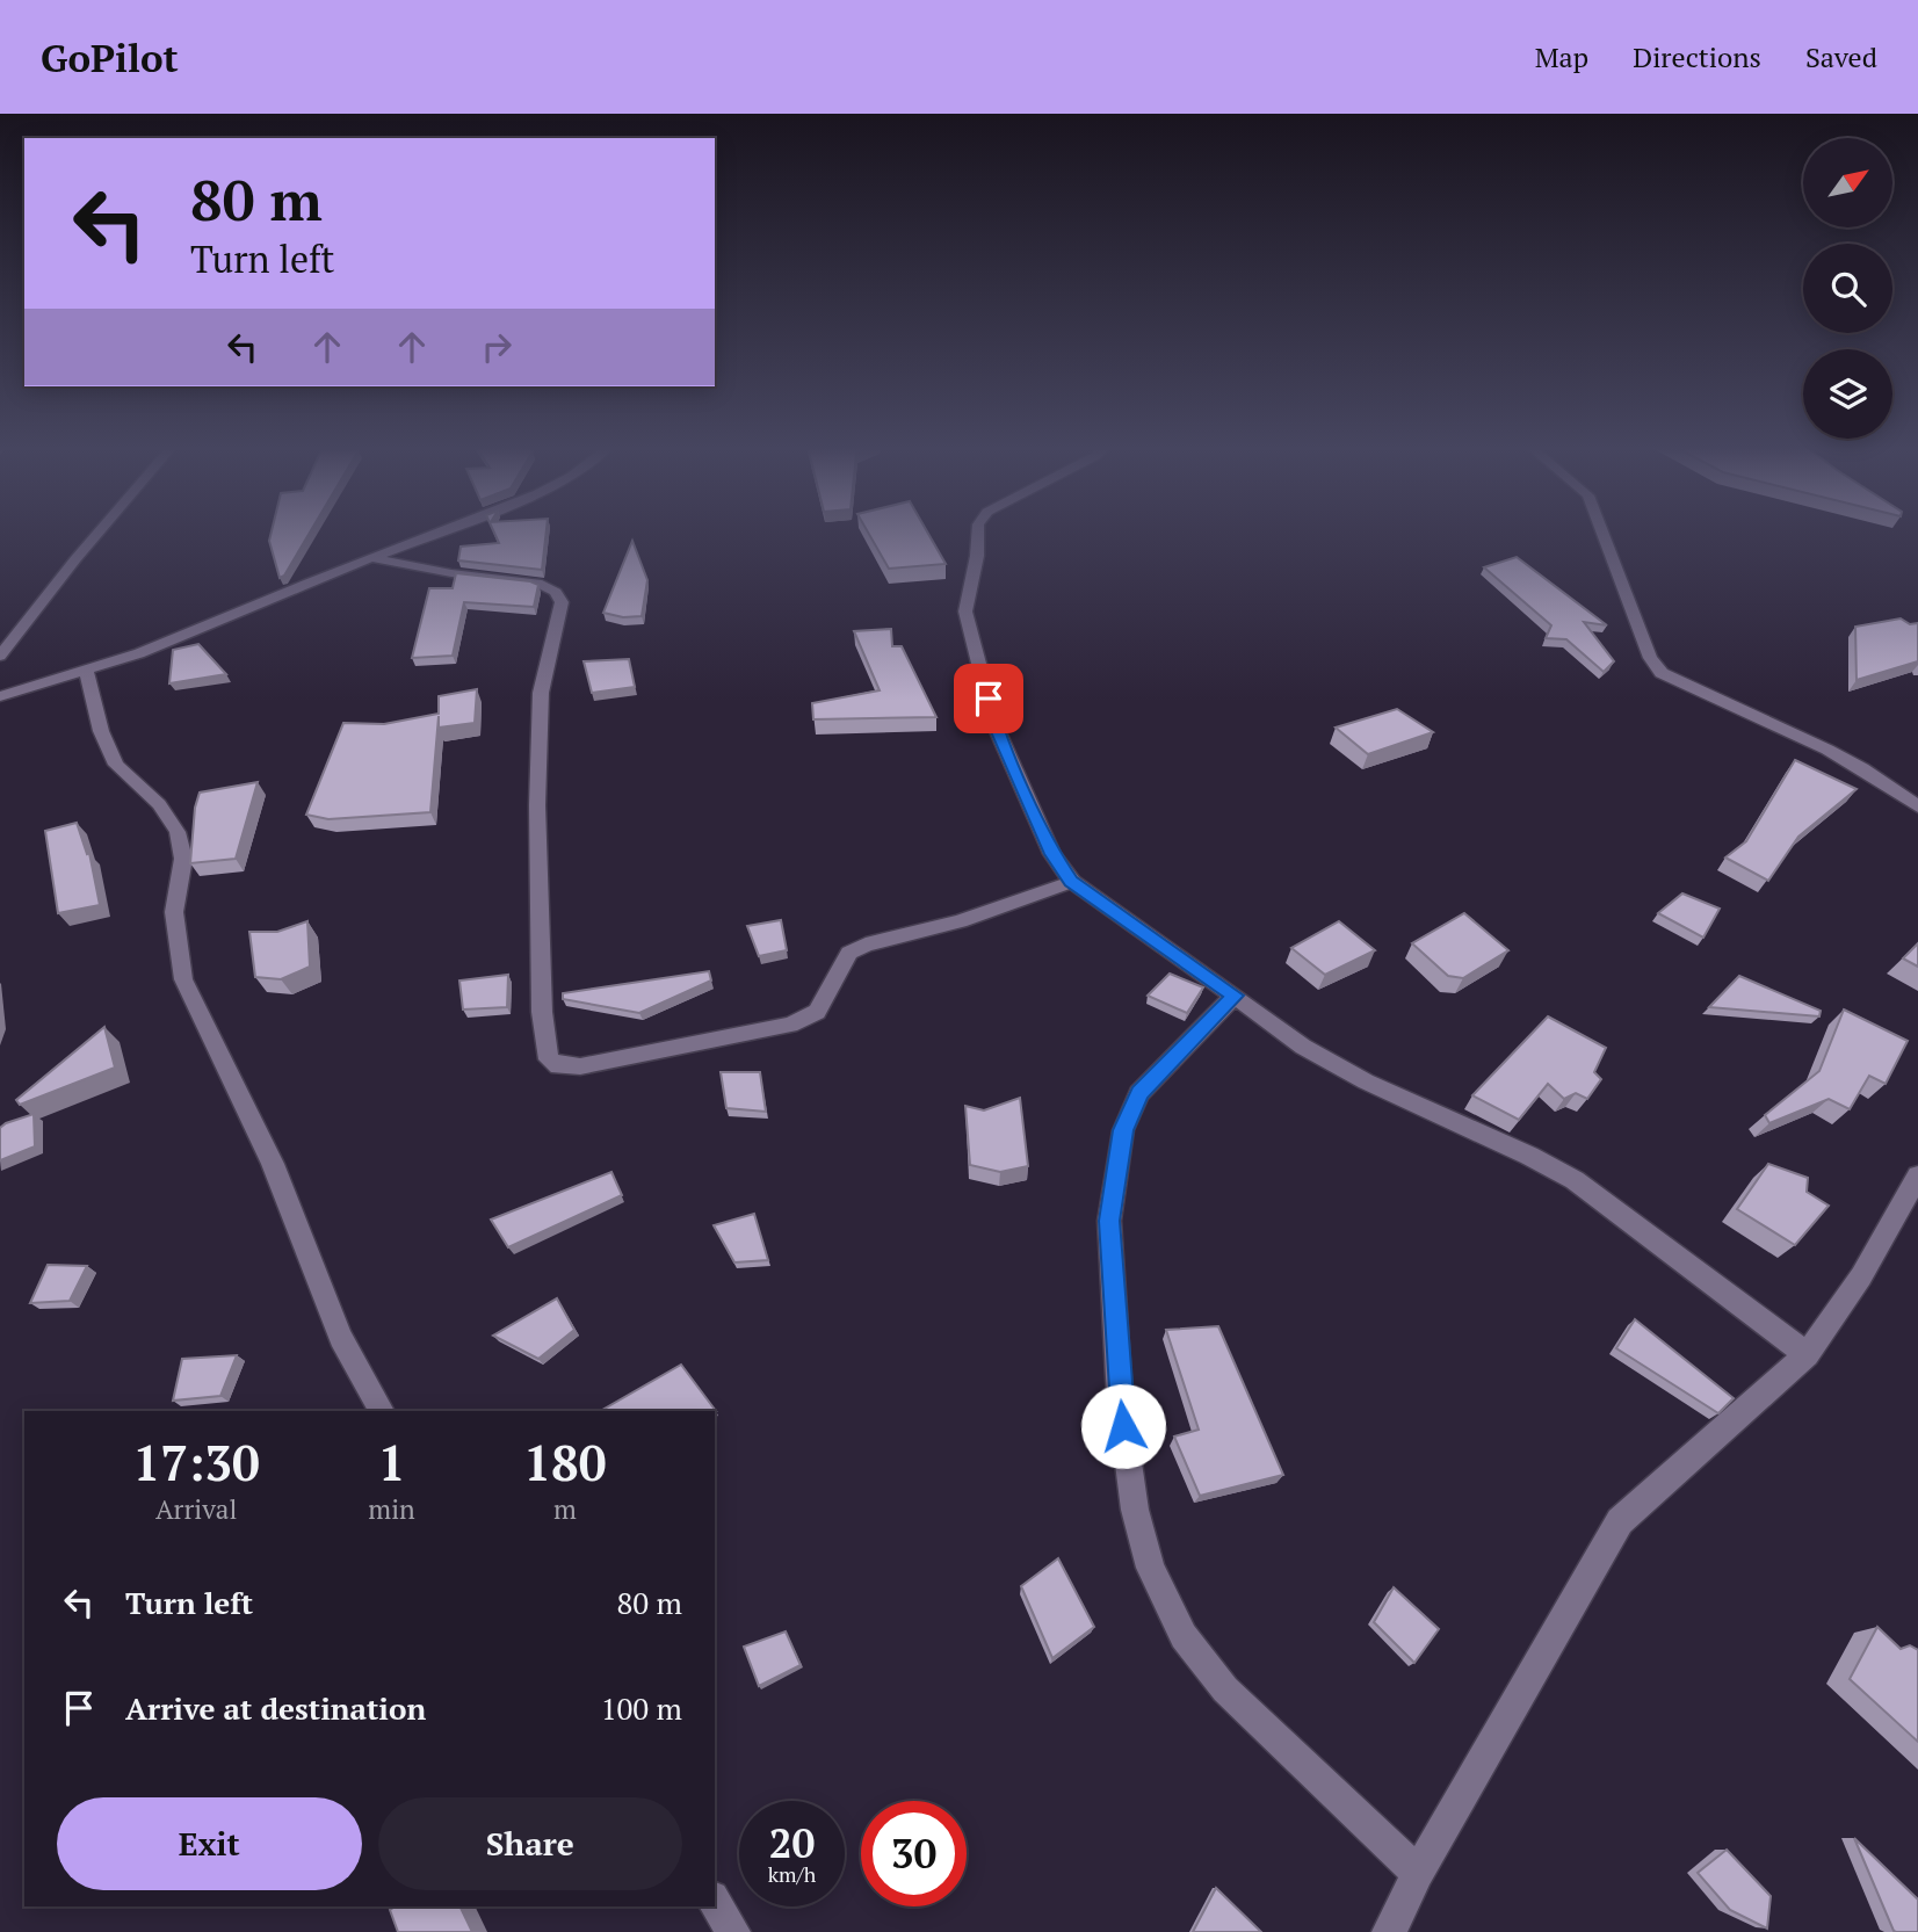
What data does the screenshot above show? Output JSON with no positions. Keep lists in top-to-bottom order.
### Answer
{
  "north": "top right",
  "page": {
    "header": "GoPilot",
    "nav": ["Map", "Directions", "Saved"],
    "turn": ["80 m", "Turn left"],
    "eta": [
      "17:30",
      "Arrival",
      "1",
      "min",
      "180",
      "m"
    ],
    "list": [
      {
        "name": "Turn left",
        "value": "80 m"
      },
      {
        "name": "Arrive at destination",
        "value": "100 m"
      }
    ],
    "buttons": ["Exit", "Share"],
    "speed": "20 km/h",
    "limit": "30"
  }
}
